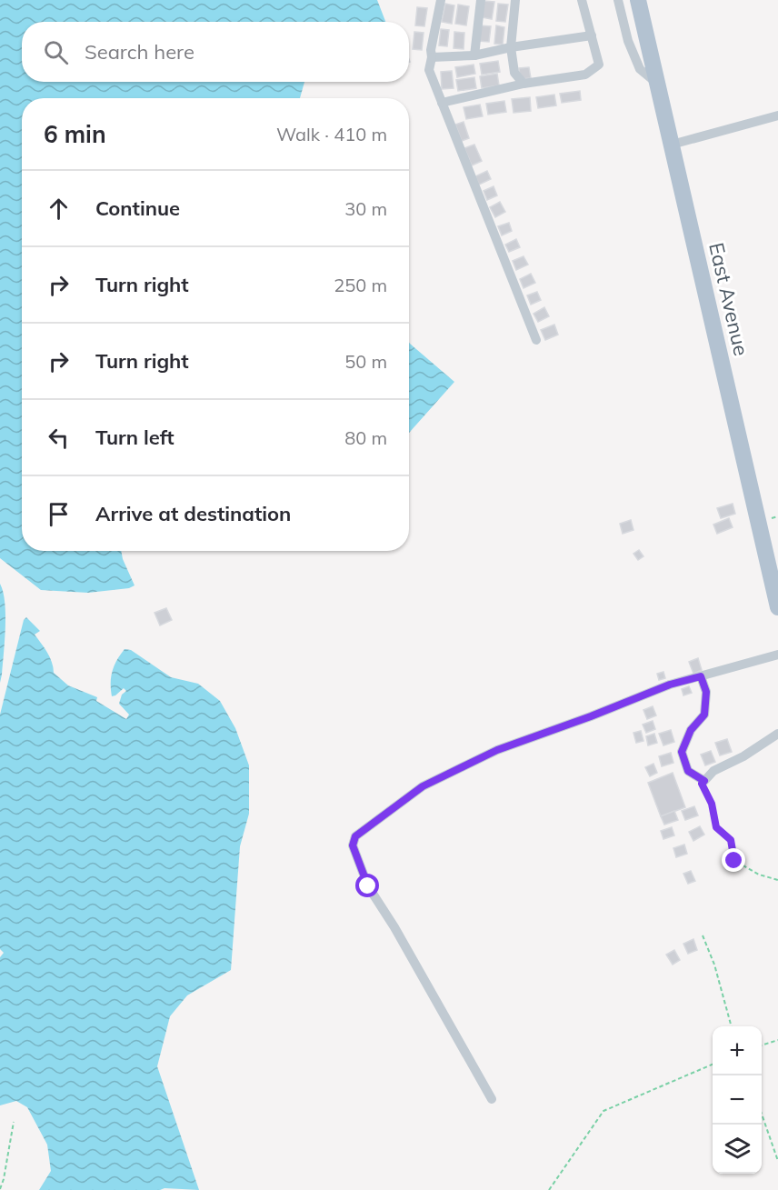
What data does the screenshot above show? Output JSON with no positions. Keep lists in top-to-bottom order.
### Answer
{
  "streets": {
    "main road": ["East Avenue"]
  },
  "page": {
    "search": "Search here",
    "heading": ["6 min", "Walk · 410 m"],
    "list": [
      ["Continue", "30 m"],
      ["Turn right", "250 m"],
      ["Turn right", "50 m"],
      ["Turn left", "80 m"],
      "Arrive at destination"
    ],
    "map_buttons": ["+", "−"]
  }
}
